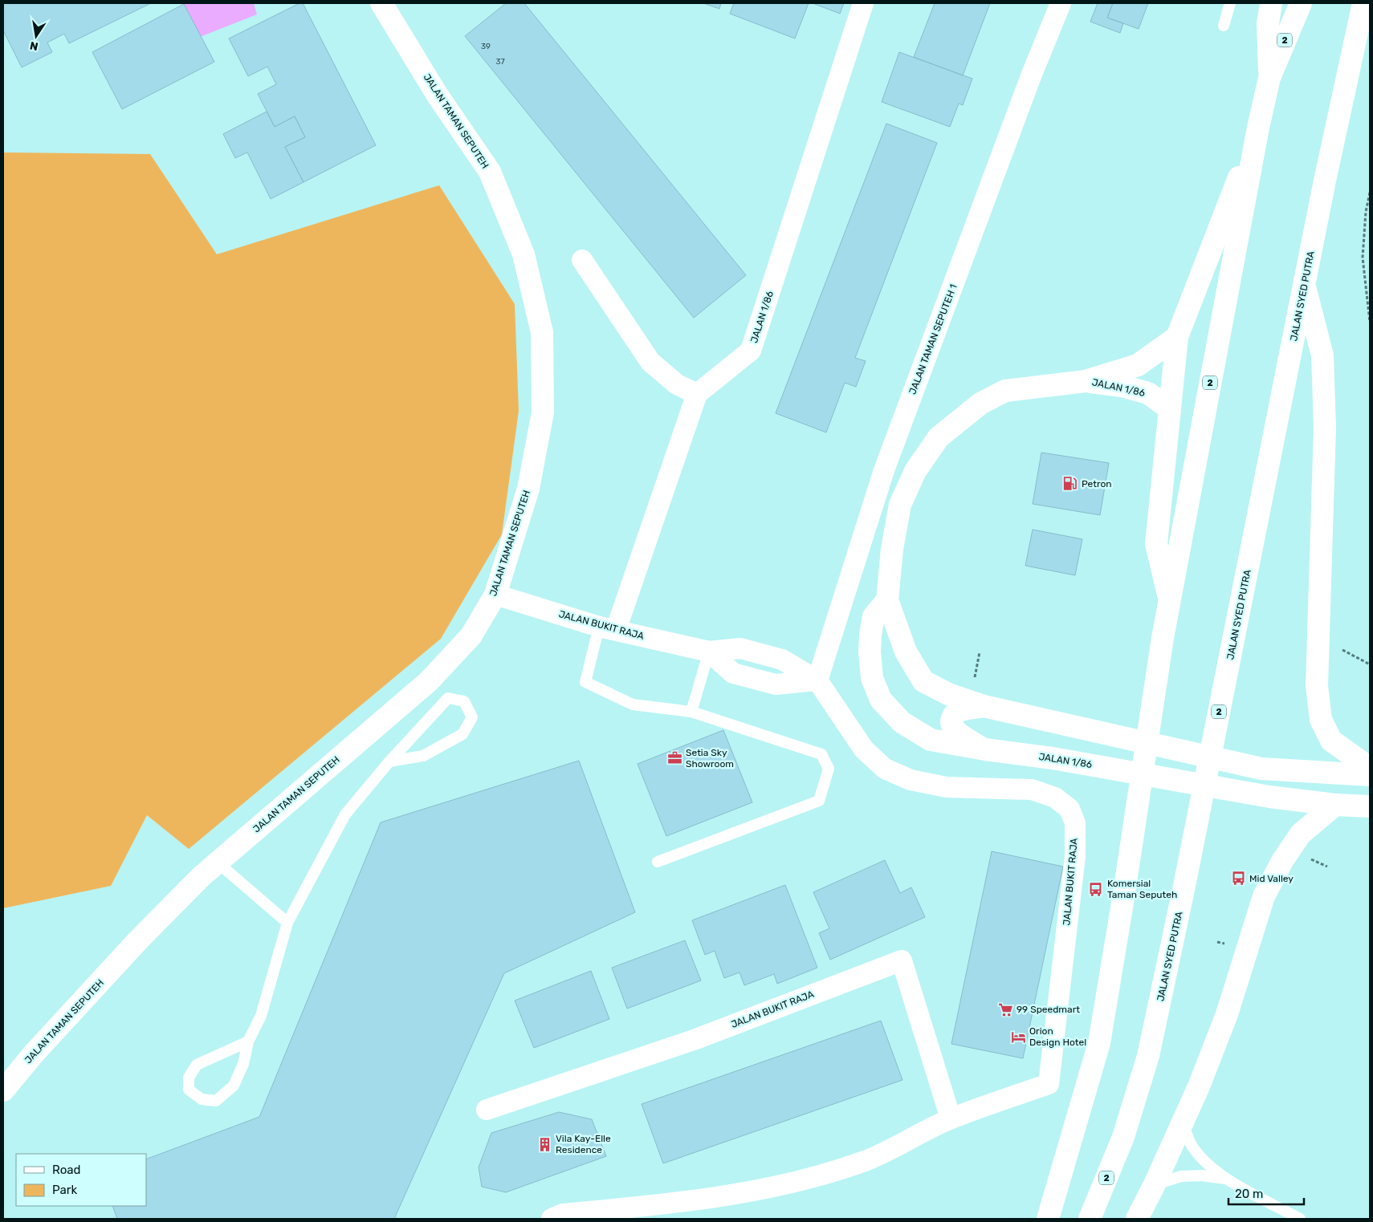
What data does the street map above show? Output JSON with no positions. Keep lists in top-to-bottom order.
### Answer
{
  "streets": {
    "main road": [
      "2",
      "JALAN TAMAN SEPUTEH",
      "JALAN SYED PUTRA",
      "JALAN 1/86"
    ],
    "street": ["JALAN TAMAN SEPUTEH 1", "JALAN BUKIT RAJA"]
  },
  "crossings": [
    ["JALAN TAMAN SEPUTEH", "JALAN BUKIT RAJA"],
    ["JALAN TAMAN SEPUTEH 1", "JALAN BUKIT RAJA"]
  ],
  "places": {
    "fuel station": ["Petron"],
    "office": ["Setia Sky Showroom"],
    "bus stop": ["Mid Valley", "Komersial Taman Seputeh"],
    "supermarket": ["99 Speedmart"],
    "hotel": ["Orion Design Hotel"],
    "building": ["Vila Kay-Elle Residence"]
  },
  "house_numbers": ["39", "37"],
  "legend": ["Road", "Park"],
  "scale_bar": "20 m",
  "north": "bottom"
}
